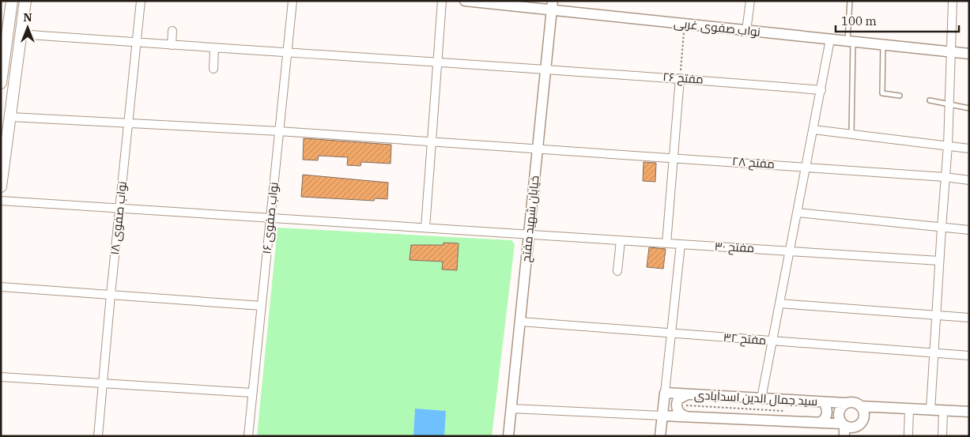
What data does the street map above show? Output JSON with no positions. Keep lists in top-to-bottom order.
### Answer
{
  "streets": {
    "street": [
      "نواب صفوی غربی",
      "مفتح ۲۶",
      "مفتح ۲۸",
      "نواب صفوی ۱۸",
      "نواب صفوی ۱۶",
      "خیابان شهید مفتح",
      "مفتح ۳۰",
      "مفتح ۳۲",
      "سید جمال الدین اسدآبادی"
    ]
  },
  "crossings": [
    ["نواب صفوی غربی", "خیابان شهید مفتح"],
    ["مفتح ۲۶", "نواب صفوی ۱۸"],
    ["مفتح ۲۶", "نواب صفوی ۱۶"],
    ["مفتح ۲۶", "خیابان شهید مفتح"],
    ["مفتح ۲۸", "نواب صفوی ۱۸"],
    ["مفتح ۲۸", "نواب صفوی ۱۶"],
    ["مفتح ۲۸", "خیابان شهید مفتح"],
    ["نواب صفوی ۱۸", "مفتح ۳۰"],
    ["نواب صفوی ۱۶", "مفتح ۳۰"],
    ["خیابان شهید مفتح", "مفتح ۳۰"],
    ["خیابان شهید مفتح", "مفتح ۳۲"]
  ],
  "scale_bar": "100 m",
  "north": "top"
}
